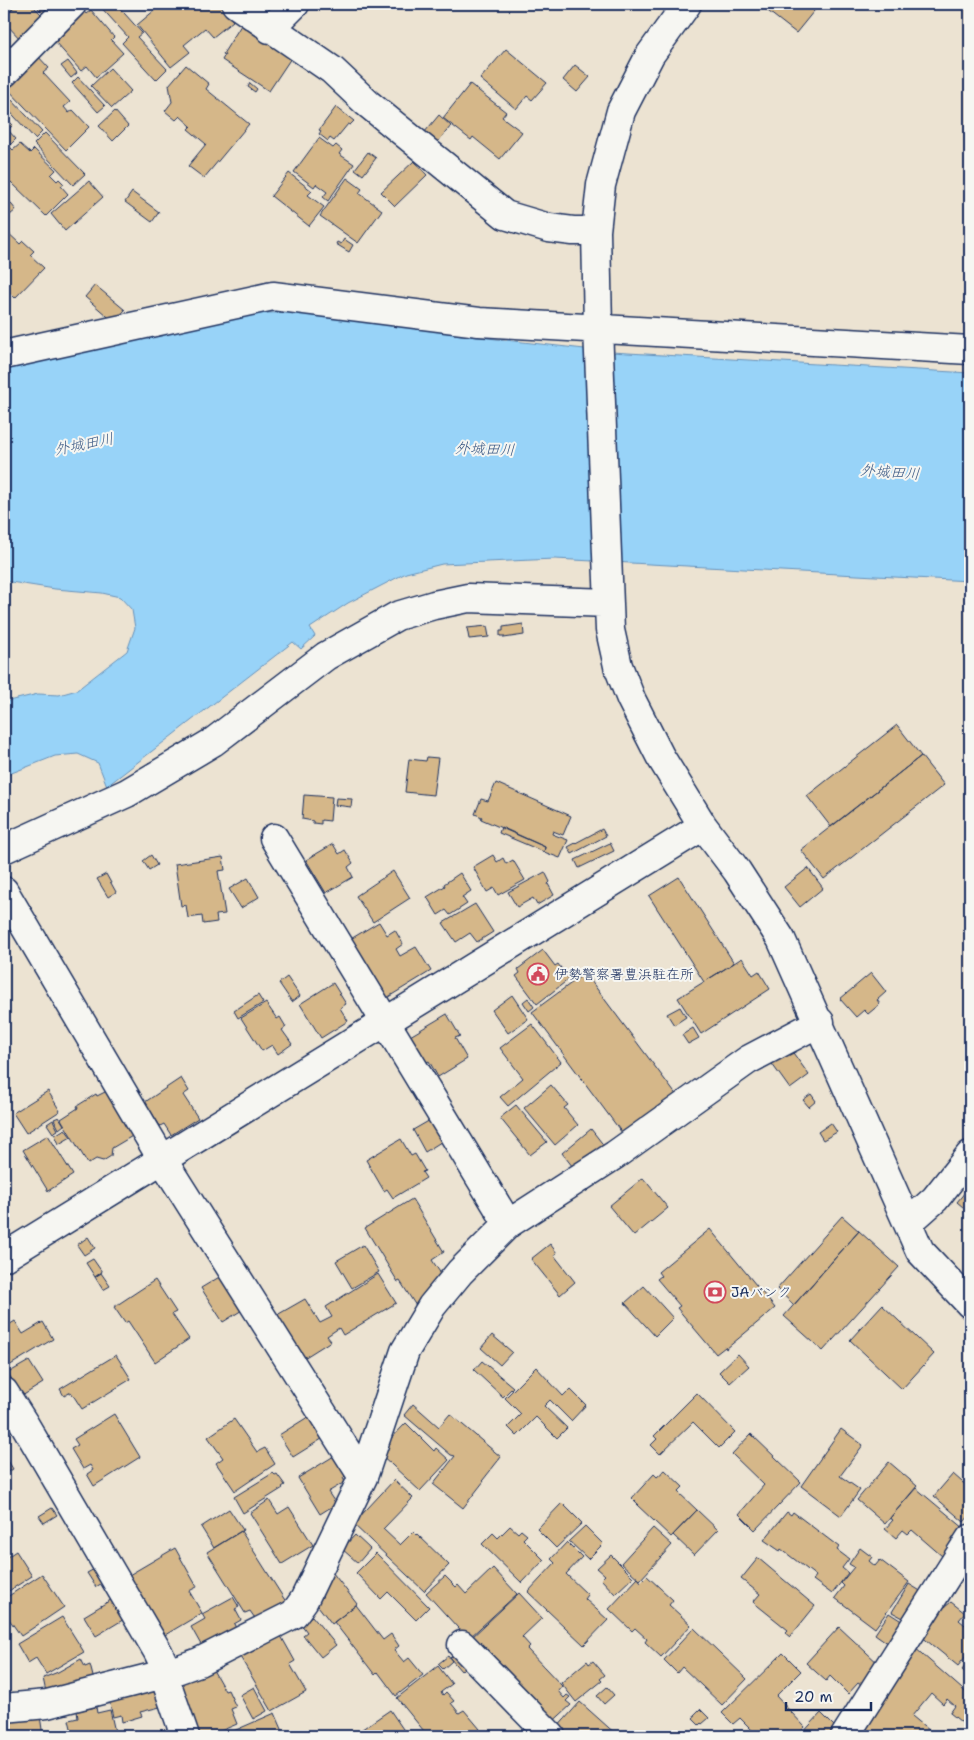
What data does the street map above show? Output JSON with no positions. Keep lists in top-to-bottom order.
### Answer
{
  "water": ["外城田川"],
  "places": {
    "public building": ["伊勢警察署豊浜駐在所"],
    "bank": ["JAバンク"]
  },
  "scale_bar": "20 m"
}
